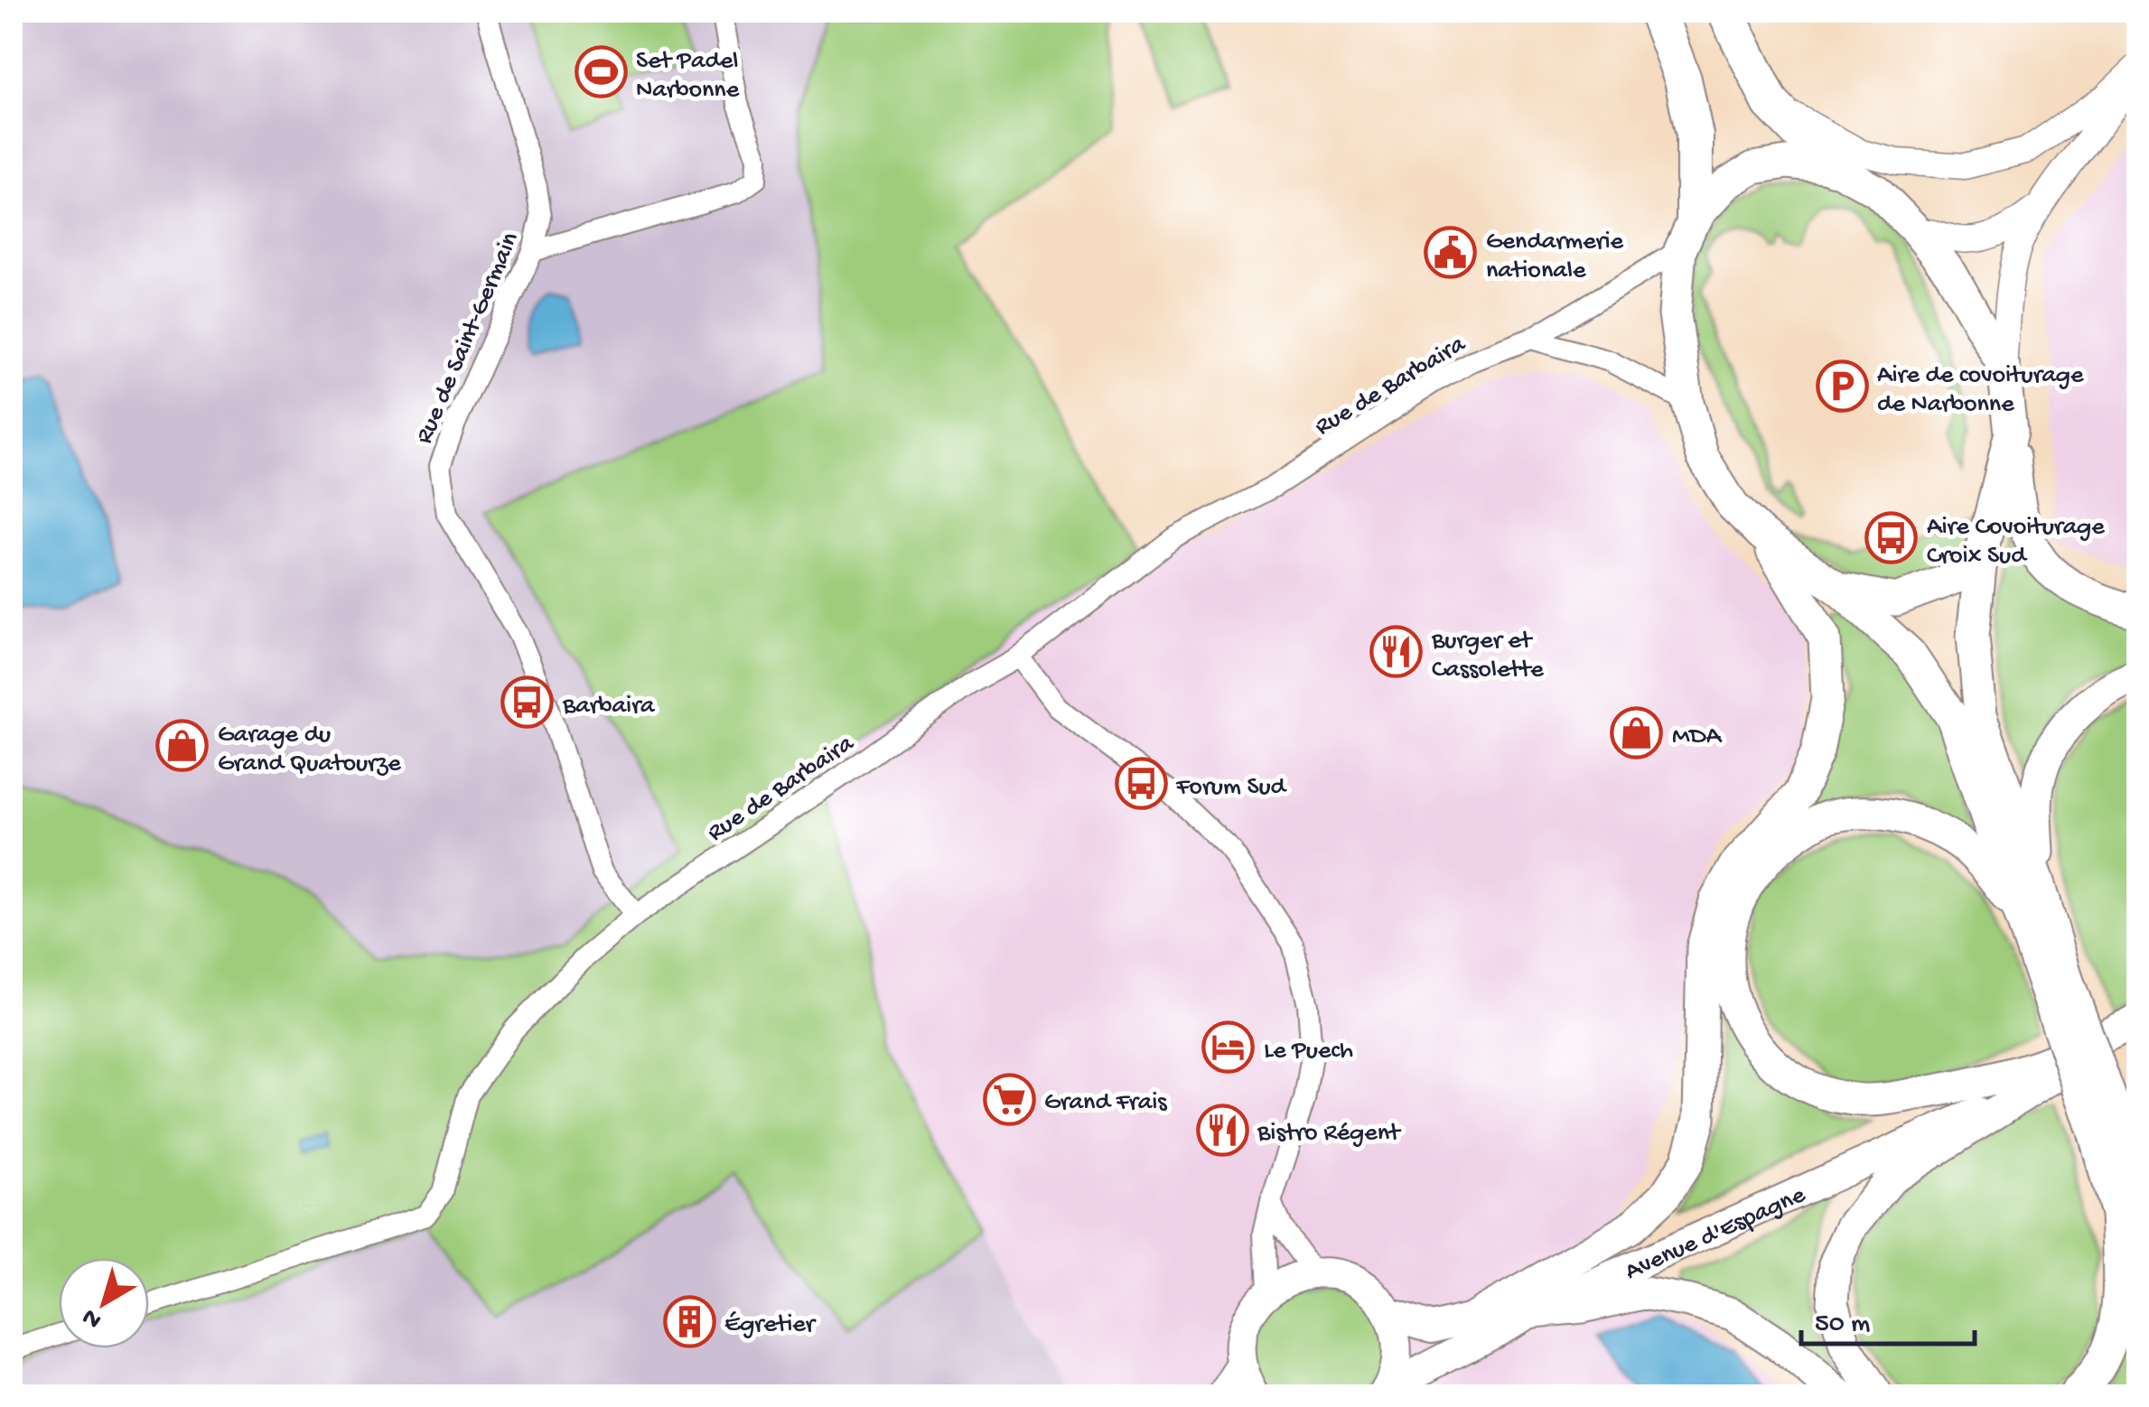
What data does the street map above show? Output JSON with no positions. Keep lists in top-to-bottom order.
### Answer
{
  "streets": {
    "main road": ["Avenue d'Espagne"],
    "street": ["Rue de Saint-Germain", "Rue de Barbaira"]
  },
  "crossings": [
    ["Rue de Saint-Germain", "Rue de Barbaira"]
  ],
  "places": {
    "sports": ["Set Padel Narbonne"],
    "public building": ["Gendarmerie nationale"],
    "parking": ["Aire de covoiturage de Narbonne"],
    "bus stop": ["Aire Covoiturage Croix Sud", "Barbaira", "Forum Sud"],
    "restaurant": ["Burger et Cassolette", "Bistro Régent"],
    "shop": ["MDA", "Garage du Grand Quatourze"],
    "hotel": ["Le Puech"],
    "supermarket": ["Grand Frais"],
    "building": ["Égretier"]
  },
  "scale_bar": "50 m",
  "north": "bottom left"
}
